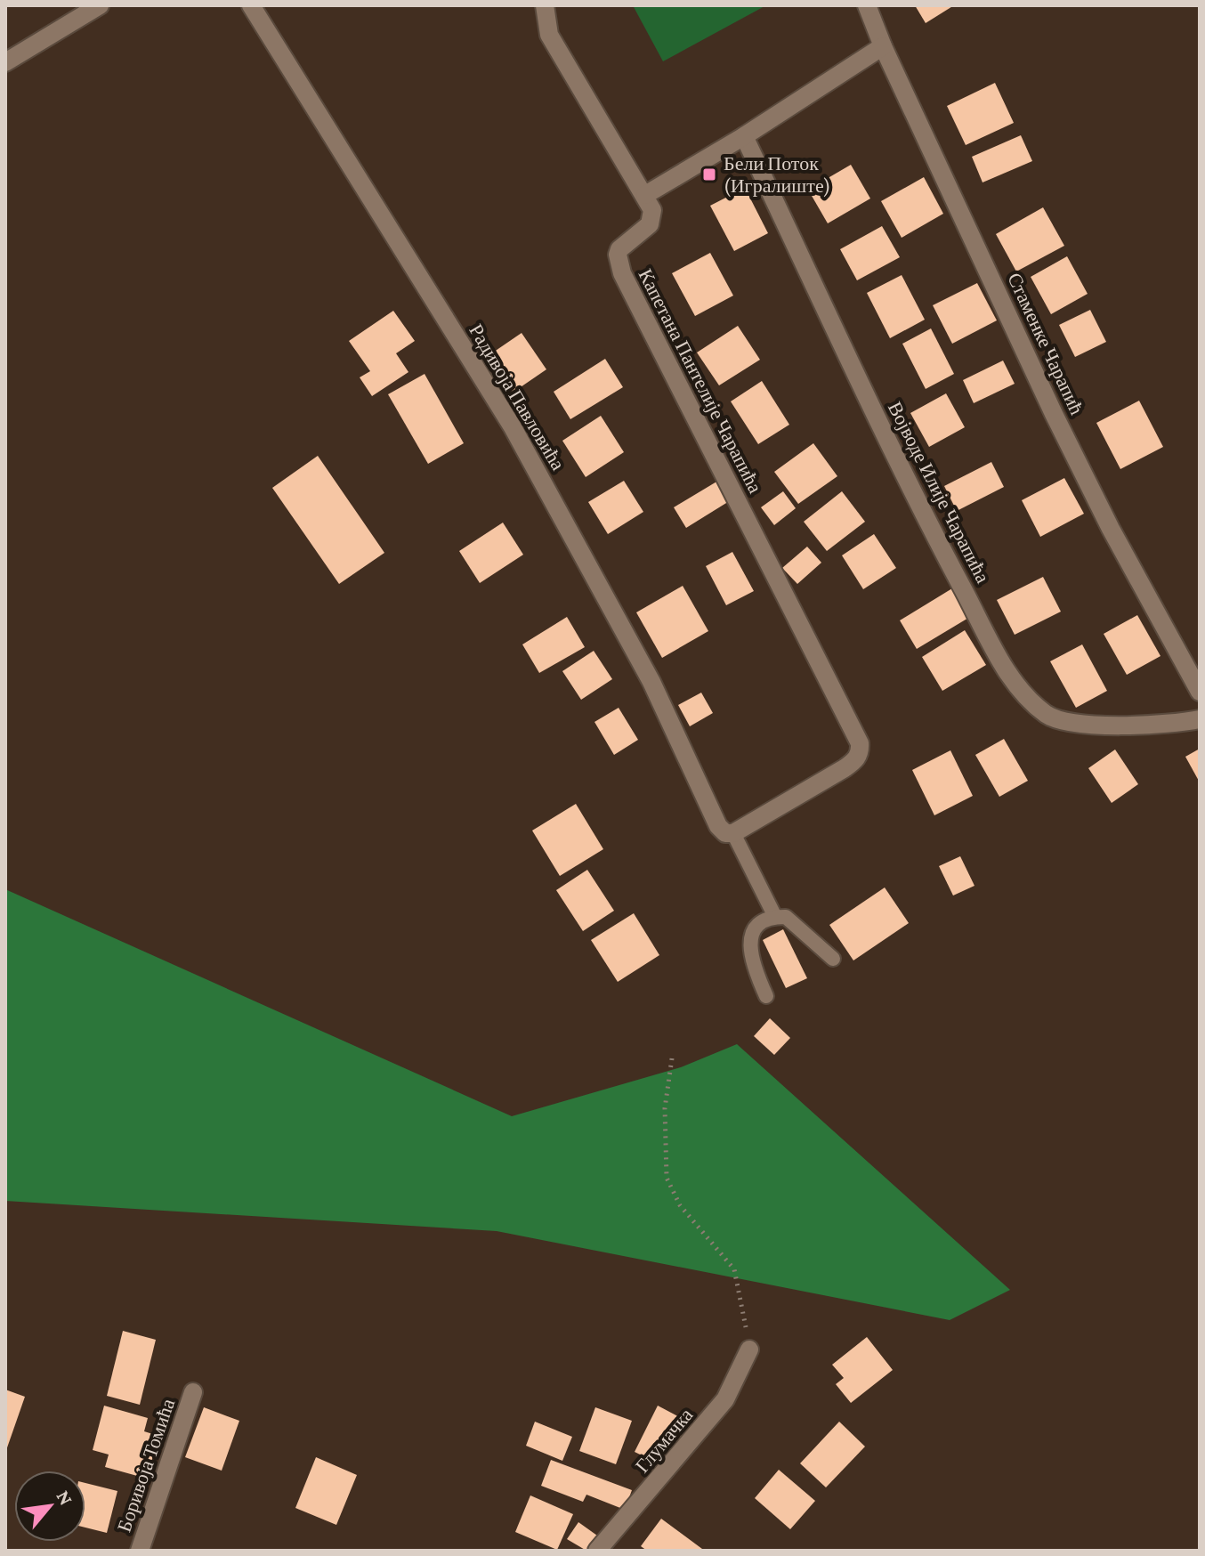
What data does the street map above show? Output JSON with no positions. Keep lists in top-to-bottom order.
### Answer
{
  "streets": {
    "street": [
      "Стаменке Чарапић",
      "Капетана Пантелије Чарапића",
      "Радивоја Павловића",
      "Војводе Илије Чарапића",
      "Глумачка",
      "Боривоја Томића"
    ]
  },
  "crossings": [
    ["Капетана Пантелије Чарапића", "Радивоја Павловића"]
  ],
  "places": {
    "transit": ["Бели Поток (Игралиште)"]
  },
  "north": "top right"
}
